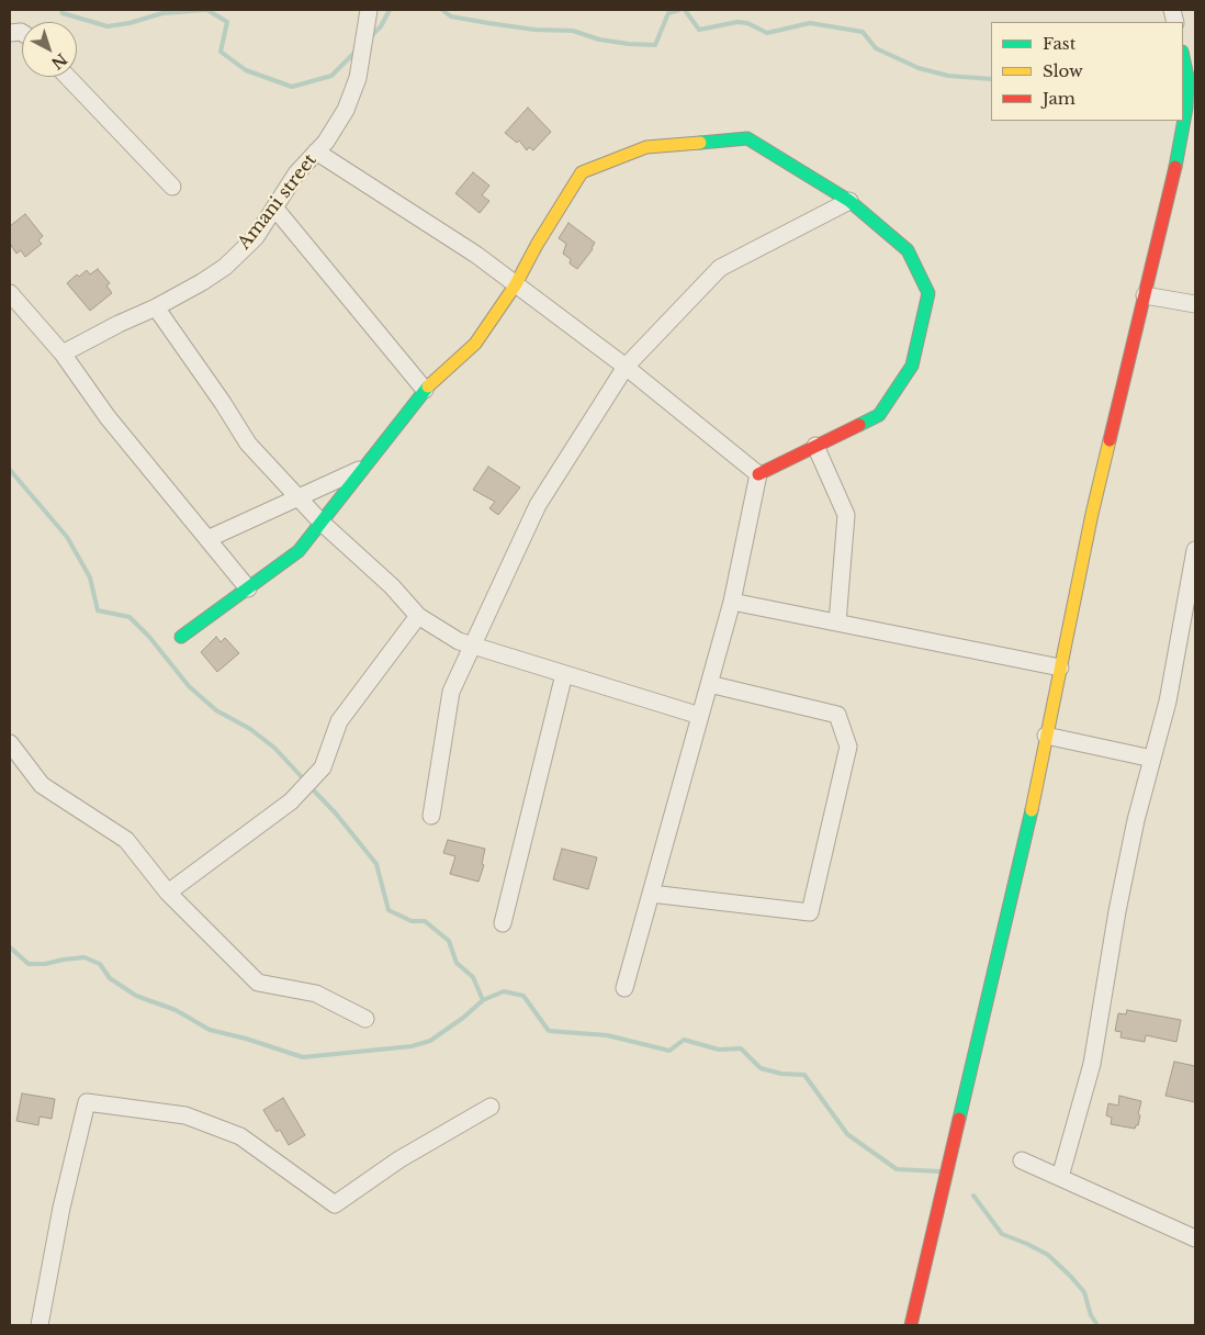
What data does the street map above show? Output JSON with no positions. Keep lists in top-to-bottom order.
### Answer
{
  "streets": {
    "street": ["Amani street"]
  },
  "legend": ["Fast", "Slow", "Jam"],
  "north": "bottom right"
}
